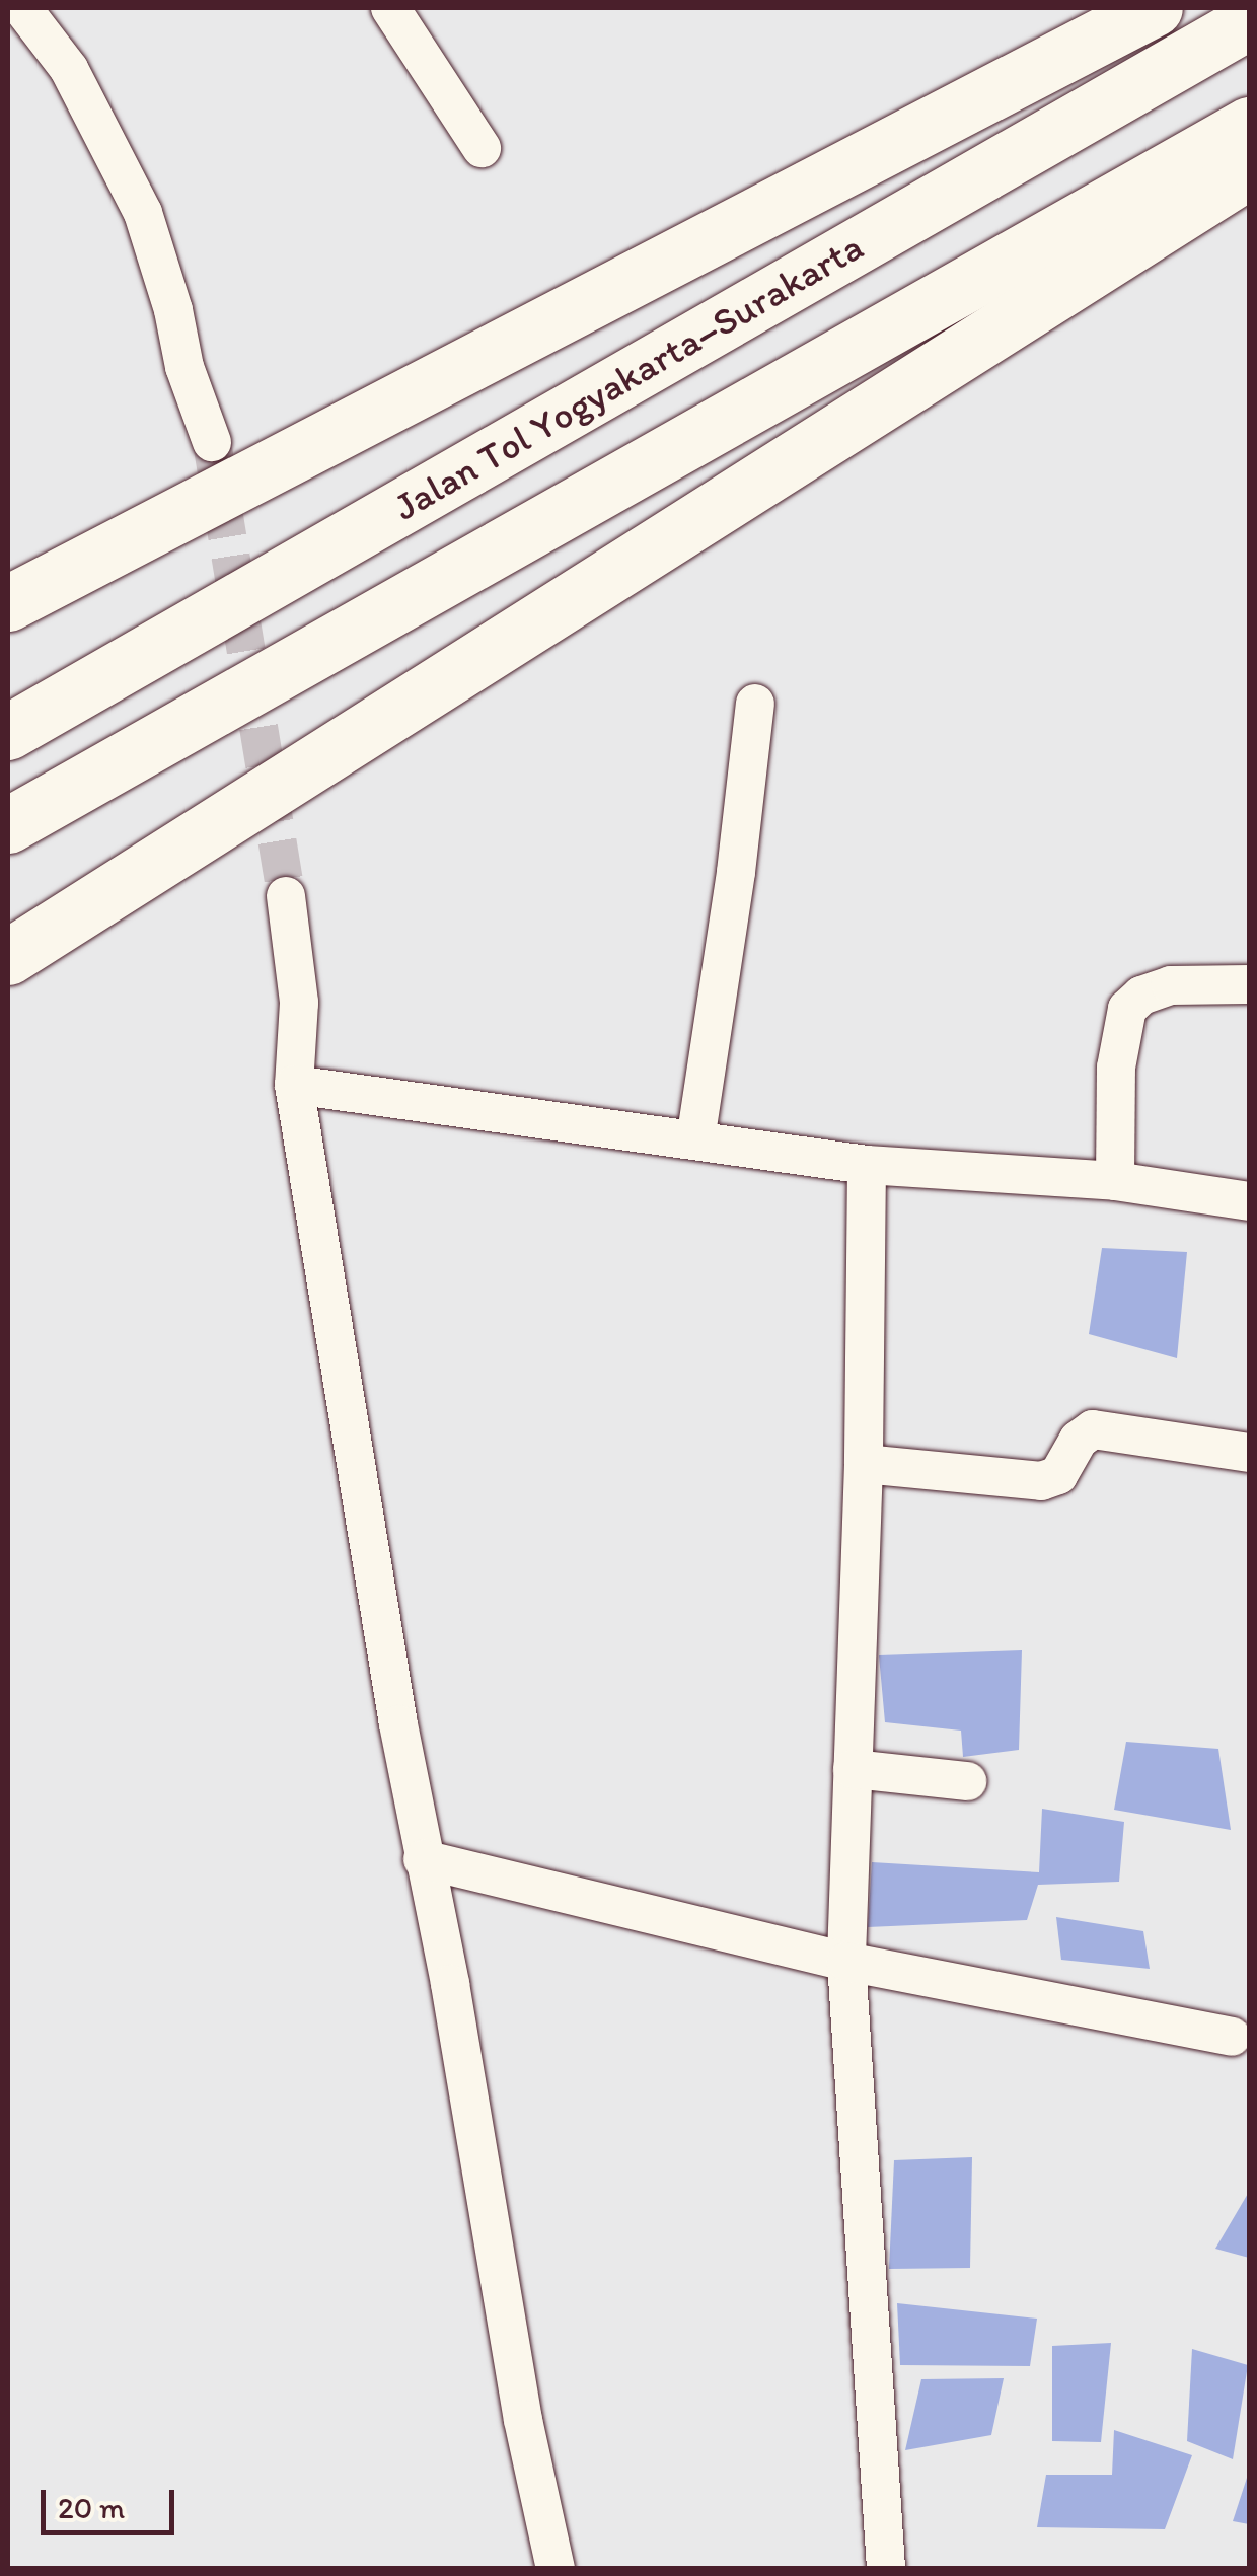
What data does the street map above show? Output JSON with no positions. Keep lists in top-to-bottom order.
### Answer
{
  "streets": {
    "highway": ["Jalan Tol Yogyakarta–Surakarta"]
  },
  "scale_bar": "20 m"
}
